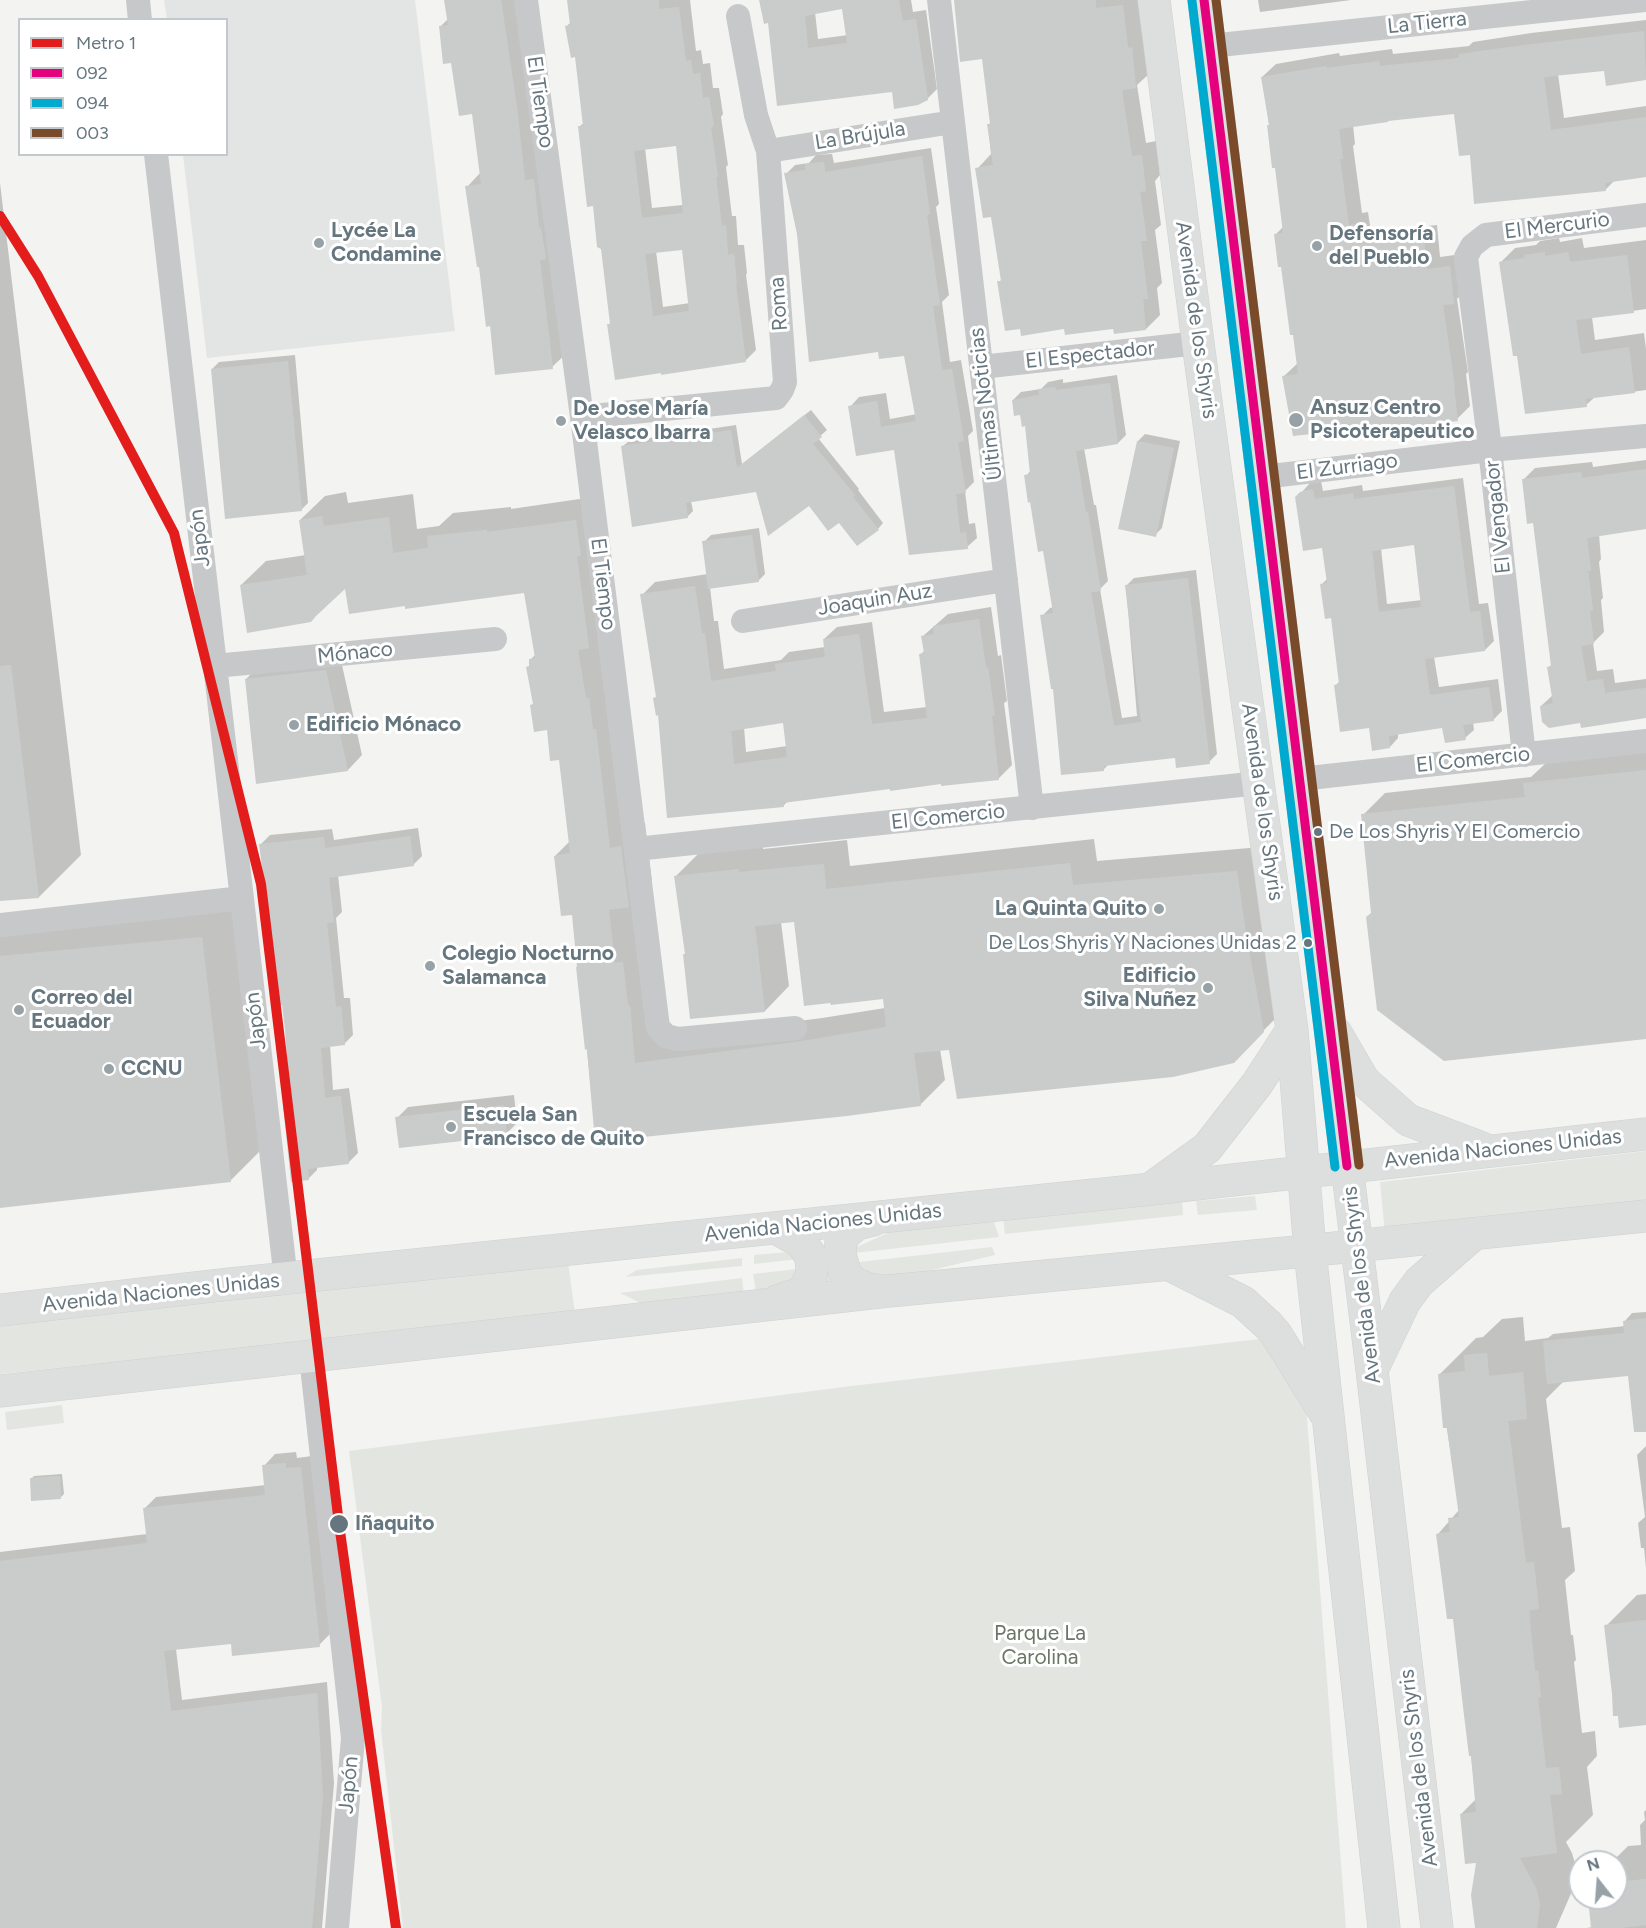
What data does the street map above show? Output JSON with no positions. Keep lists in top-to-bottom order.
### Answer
{
  "streets": {
    "main road": ["Avenida de los Shyris", "Avenida Naciones Unidas"],
    "street": [
      "La Tierra",
      "El Tiempo",
      "La Brújula",
      "El Mercurio",
      "Roma",
      "El Espectador",
      "Últimas Noticias",
      "El Zurriago",
      "El Vengador",
      "Japón",
      "Joaquin Auz",
      "Mónaco",
      "El Comercio"
    ]
  },
  "crossings": [
    ["La Tierra", "Avenida de los Shyris"],
    ["El Tiempo", "Roma"],
    ["El Tiempo", "El Comercio"],
    ["La Brújula", "Roma"],
    ["La Brújula", "Últimas Noticias"],
    ["El Mercurio", "El Vengador"],
    ["Avenida de los Shyris", "El Espectador"],
    ["Avenida de los Shyris", "El Zurriago"],
    ["Avenida de los Shyris", "El Comercio"],
    ["Avenida de los Shyris", "Avenida Naciones Unidas"],
    ["El Espectador", "Últimas Noticias"],
    ["Últimas Noticias", "Joaquin Auz"],
    ["Últimas Noticias", "El Comercio"],
    ["El Zurriago", "El Vengador"],
    ["El Vengador", "El Comercio"],
    ["Japón", "Mónaco"],
    ["Japón", "Avenida Naciones Unidas"]
  ],
  "parks": ["Parque La Carolina"],
  "places": [
    "Lycée La Condamine",
    "Defensoría del Pueblo",
    "Ansuz Centro Psicoterapeutico",
    "De Jose María Velasco Ibarra",
    "Edificio Mónaco",
    "De Los Shyris Y El Comercio",
    "La Quinta Quito",
    "De Los Shyris Y Naciones Unidas 2",
    "Colegio Nocturno Salamanca",
    "Edificio Silva Nuñez",
    "Correo del Ecuador",
    "CCNU",
    "Escuela San Francisco de Quito",
    "Iñaquito"
  ],
  "lines": [
    "transit line 092",
    "transit line 003",
    "transit line 094",
    "metro line 1"
  ],
  "legend": [
    "Metro 1",
    "092",
    "094",
    "003"
  ],
  "north": "top"
}
